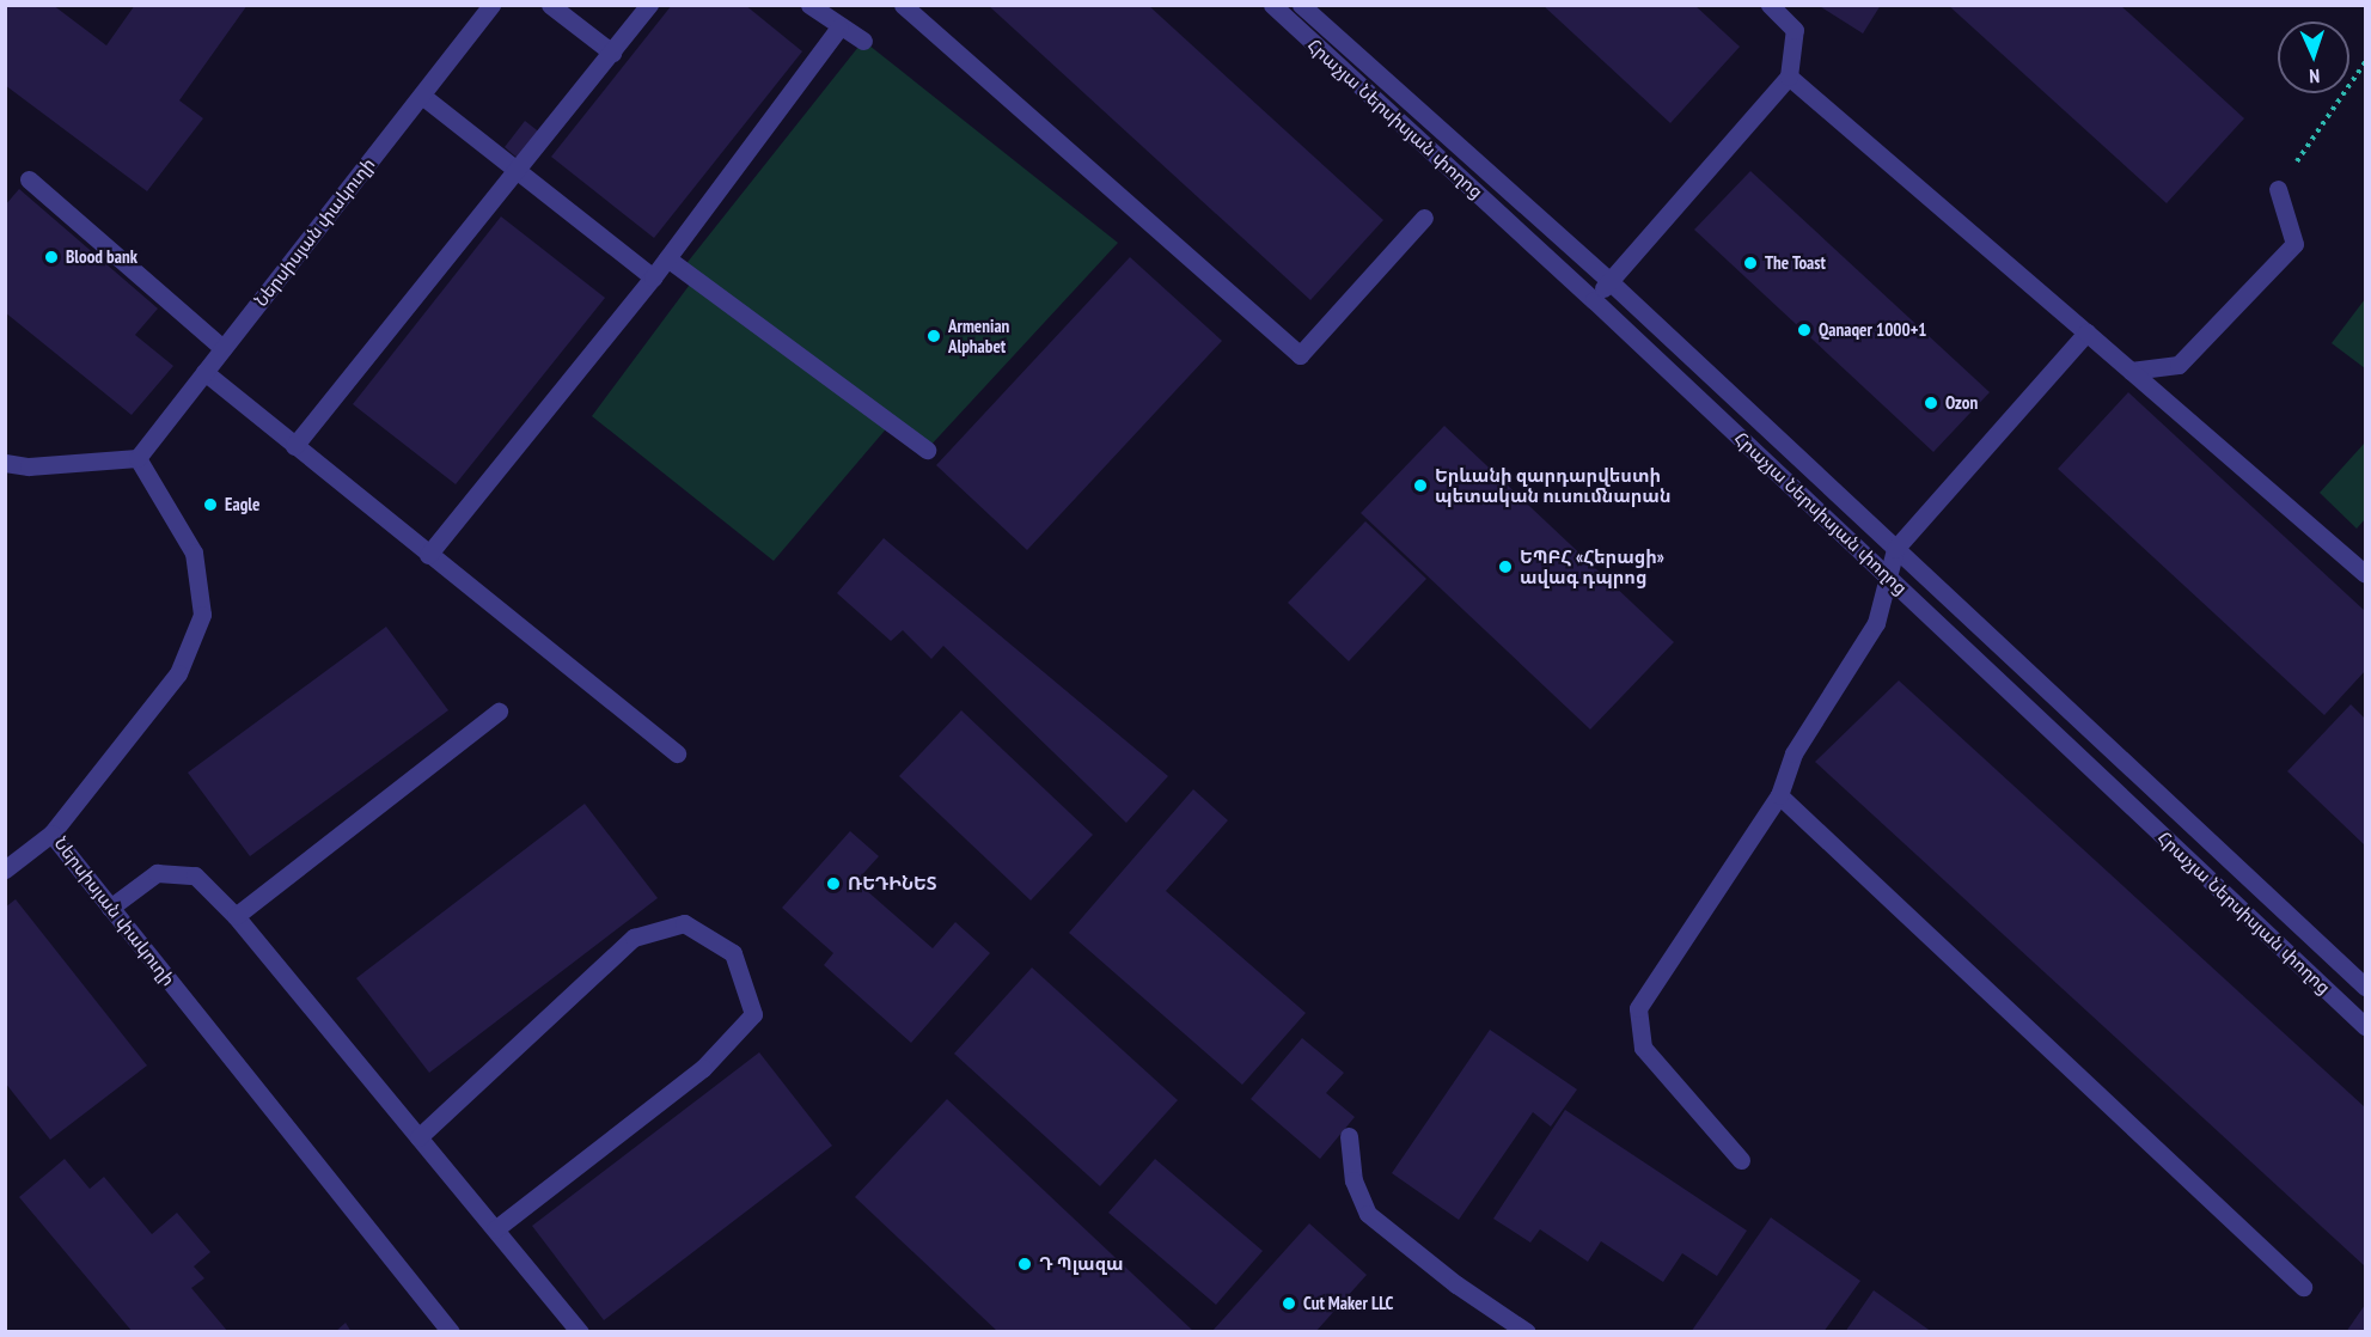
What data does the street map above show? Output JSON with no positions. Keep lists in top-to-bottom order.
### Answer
{
  "streets": {
    "street": ["Հրաչյա Ներսիսյան փողոց", "Ներսիսյան փակուղի"]
  },
  "places": [
    "Blood bank",
    "The Toast",
    "Qanaqer 1000+1",
    "Armenian Alphabet",
    "Ozon",
    "Երևանի զարդարվեստի պետական ուսումնարան",
    "Eagle",
    "ԵՊԲՀ «Հերացի» ավագ դպրոց",
    "ՌԵԴԻՆԵՏ",
    "Դ Պլազա",
    "Cut Maker LLC"
  ],
  "north": "bottom"
}
